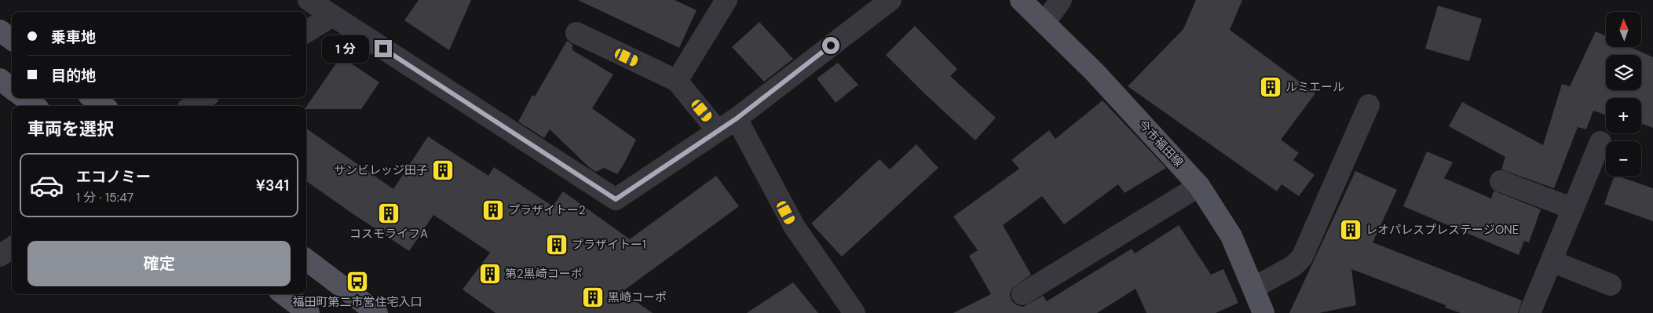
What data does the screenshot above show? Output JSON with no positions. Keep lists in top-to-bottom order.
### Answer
{
  "streets": {
    "main road": ["今市福田線"]
  },
  "places": {
    "building": [
      "ルミエール",
      "サンビレッジ田子",
      "プラザイトー2",
      "コスモライフA",
      "レオパレスプレステージONE",
      "プラザイトー1",
      "第2黒崎コーポ",
      "黒崎コーポ"
    ],
    "bus stop": ["福田町第二市営住宅入口"]
  },
  "north": "top",
  "page": {
    "map_buttons": ["+", "−"],
    "banner": ["乗車地", "目的地"],
    "bubble": "1 分",
    "heading": "車両を選択",
    "list": [
      {
        "name": "エコノミー",
        "note": "1 分 · 15:47",
        "value": "¥341"
      }
    ],
    "buttons": "確定"
  }
}
